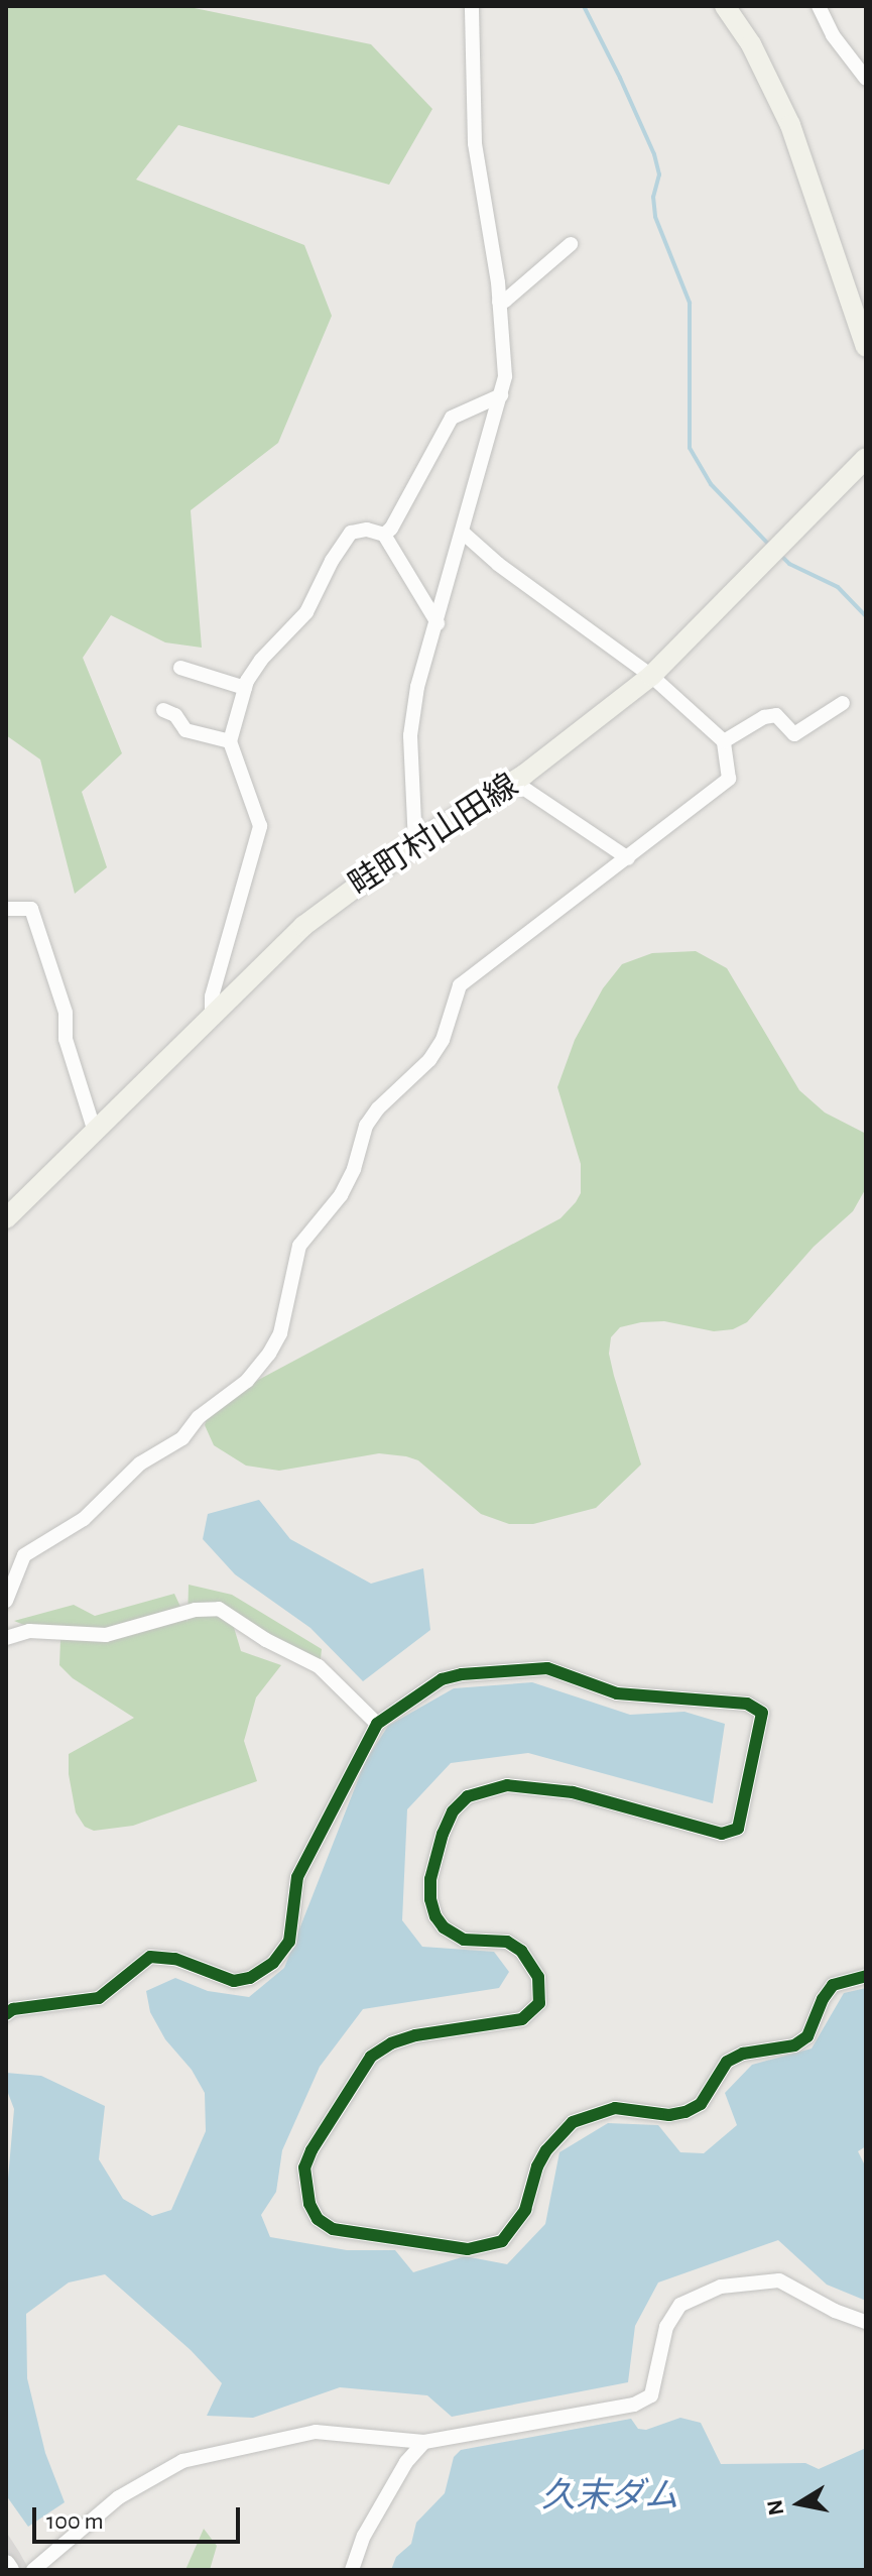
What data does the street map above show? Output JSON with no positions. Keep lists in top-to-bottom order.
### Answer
{
  "streets": {
    "main road": ["畦町村山田線"]
  },
  "water": ["久末ダム"],
  "scale_bar": "100 m",
  "north": "left"
}
